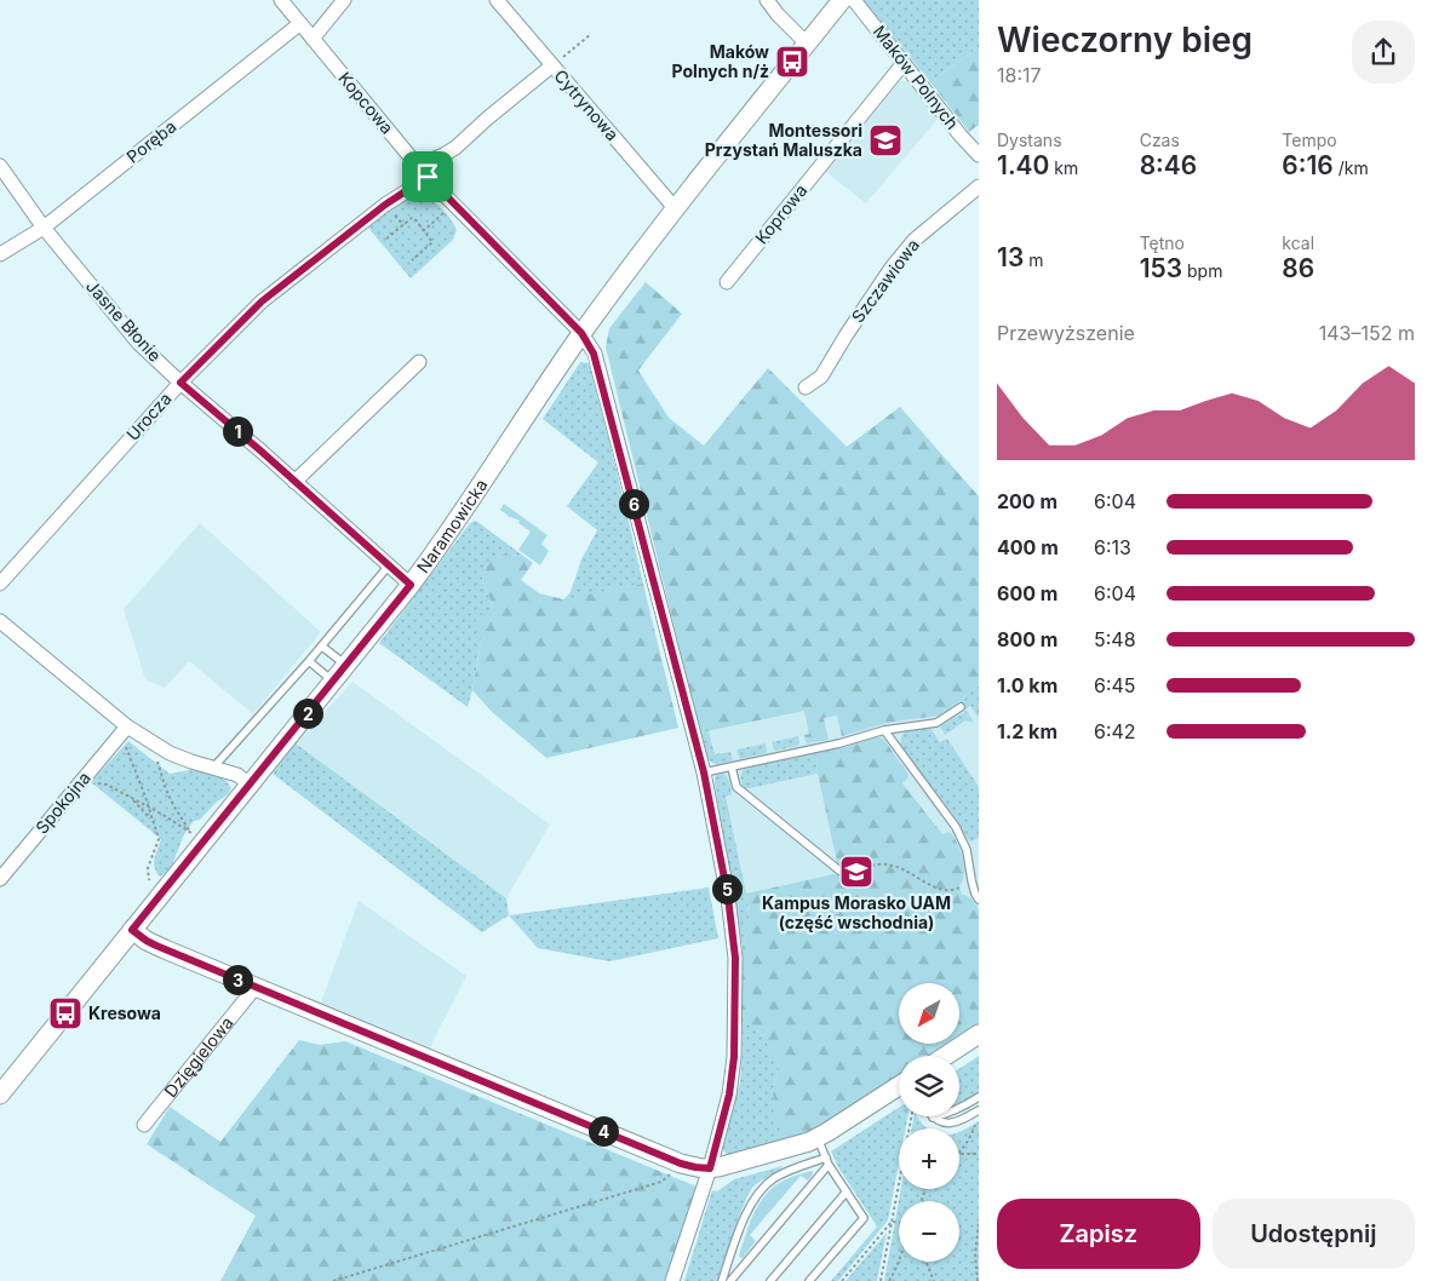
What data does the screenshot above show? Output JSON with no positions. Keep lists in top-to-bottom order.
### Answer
{
  "streets": {
    "street": [
      "Maków Polnych",
      "Kopcowa",
      "Cytrynowa",
      "Poręba",
      "Koprowa",
      "Szczawiowa",
      "Jasne Błonie",
      "Urocza",
      "Naramowicka",
      "Spokojna",
      "Dzięgielowa"
    ]
  },
  "crossings": [
    ["Maków Polnych", "Koprowa"],
    ["Kopcowa", "Poręba"],
    ["Kopcowa", "Urocza"],
    ["Kopcowa", "Naramowicka"],
    ["Cytrynowa", "Naramowicka"],
    ["Poręba", "Jasne Błonie"],
    ["Jasne Błonie", "Urocza"],
    ["Jasne Błonie", "Naramowicka"]
  ],
  "places": {
    "bus stop": ["Maków Polnych n/ż", "Kresowa"],
    "school or university": ["Montessori Przystań Maluszka", "Kampus Morasko UAM (część wschodnia)"]
  },
  "north": "bottom left",
  "page": {
    "heading": ["Wieczorny bieg", "18:17"],
    "stats": [
      ["Dystans", "1.40 km"],
      ["Czas", "8:46"],
      ["Tempo", "6:16 /km"],
      ["13 m"],
      ["Tętno", "153 bpm"],
      ["kcal", "86"]
    ],
    "chart": ["Przewyższenie", "143–152 m"],
    "pins": [
      "1",
      "6",
      "2",
      "5",
      "3",
      "4"
    ],
    "list": [
      {
        "name": "200 m",
        "note": "6:04"
      },
      {
        "name": "400 m",
        "note": "6:13"
      },
      {
        "name": "600 m",
        "note": "6:04"
      },
      {
        "name": "800 m",
        "note": "5:48"
      },
      {
        "name": "1.0 km",
        "note": "6:45"
      },
      {
        "name": "1.2 km",
        "note": "6:42"
      }
    ],
    "map_buttons": ["+", "−"],
    "buttons": ["Zapisz", "Udostępnij"]
  }
}
